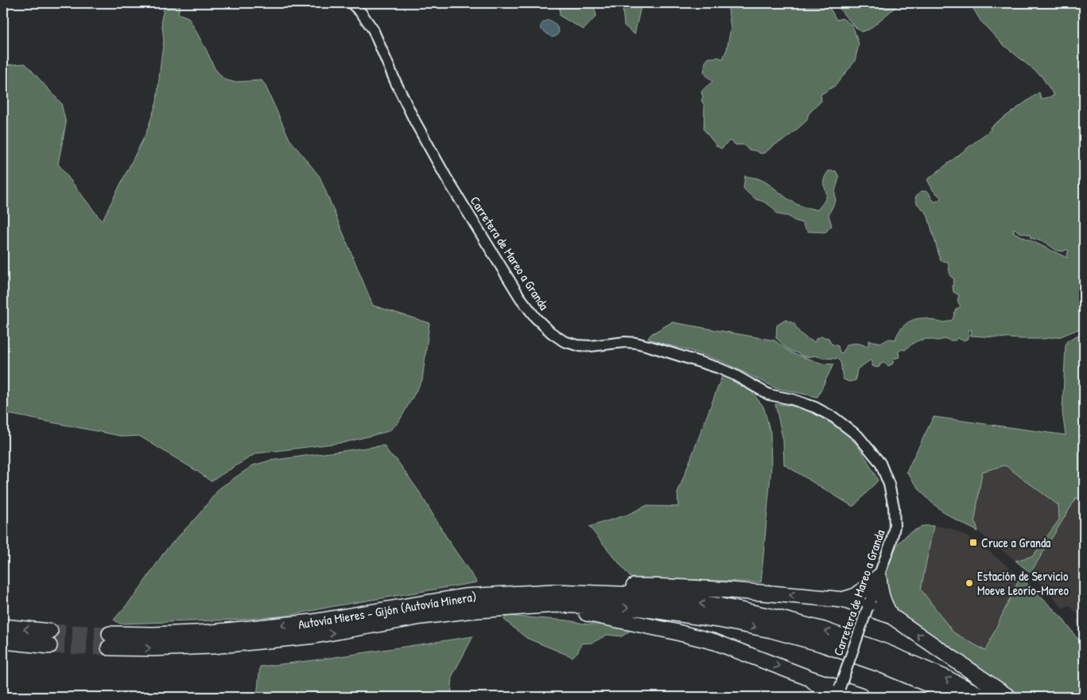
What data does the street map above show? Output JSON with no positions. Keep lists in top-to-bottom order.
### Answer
{
  "streets": {
    "highway": ["Autovía Mieres - Gijón (Autovía Minera)"],
    "street": ["Carretera de Mareo a Granda"]
  },
  "places": {
    "transit": ["Cruce a Granda"],
    "other": ["Estación de Servicio Moeve Leorio-Mareo"]
  }
}
